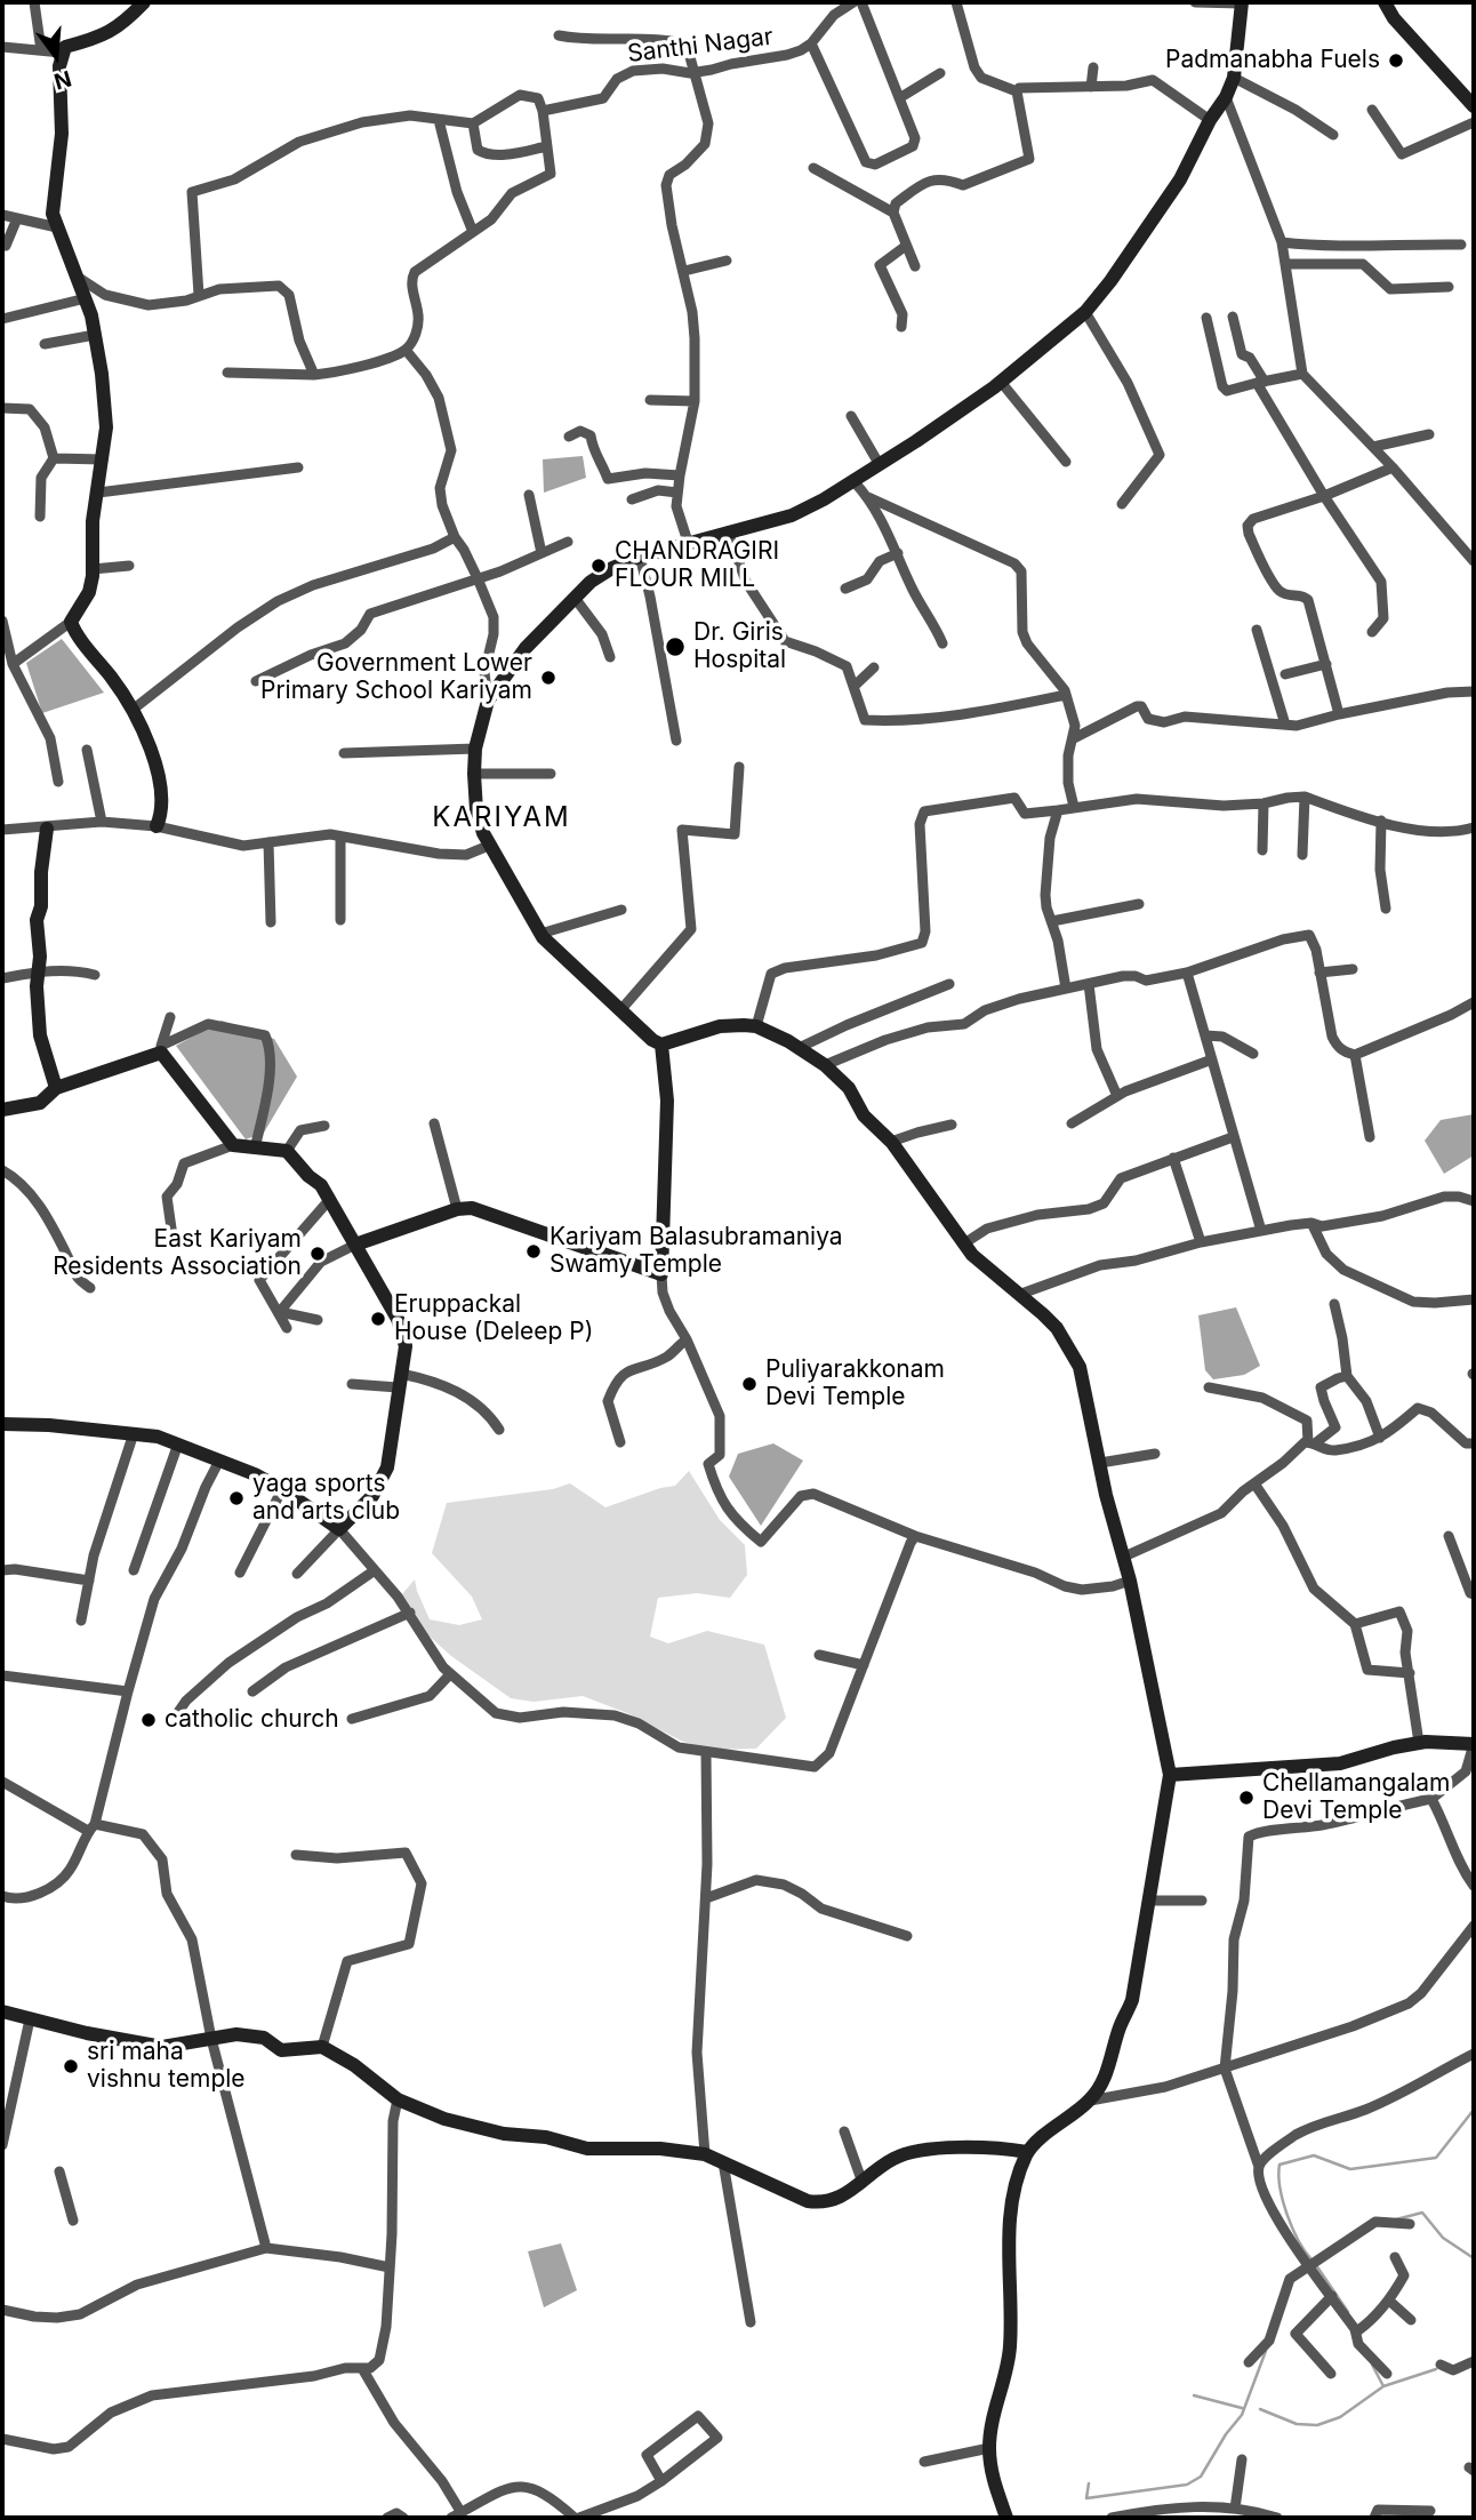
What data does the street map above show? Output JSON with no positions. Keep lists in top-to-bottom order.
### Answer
{
  "streets": {
    "street": ["Santhi Nagar"]
  },
  "districts": ["KARIYAM"],
  "places": [
    "Padmanabha Fuels",
    "CHANDRAGIRI FLOUR MILL",
    "Dr. Giris Hospital",
    "Government Lower Primary School Kariyam",
    "Kariyam Balasubramaniya Swamy Temple",
    "East Kariyam Residents Association",
    "Eruppackal House (Deleep P)",
    "Puliyarakkonam Devi Temple",
    "yaga sports and arts club",
    "catholic church",
    "Chellamangalam Devi Temple",
    "sri maha vishnu temple"
  ],
  "north": "bottom"
}
